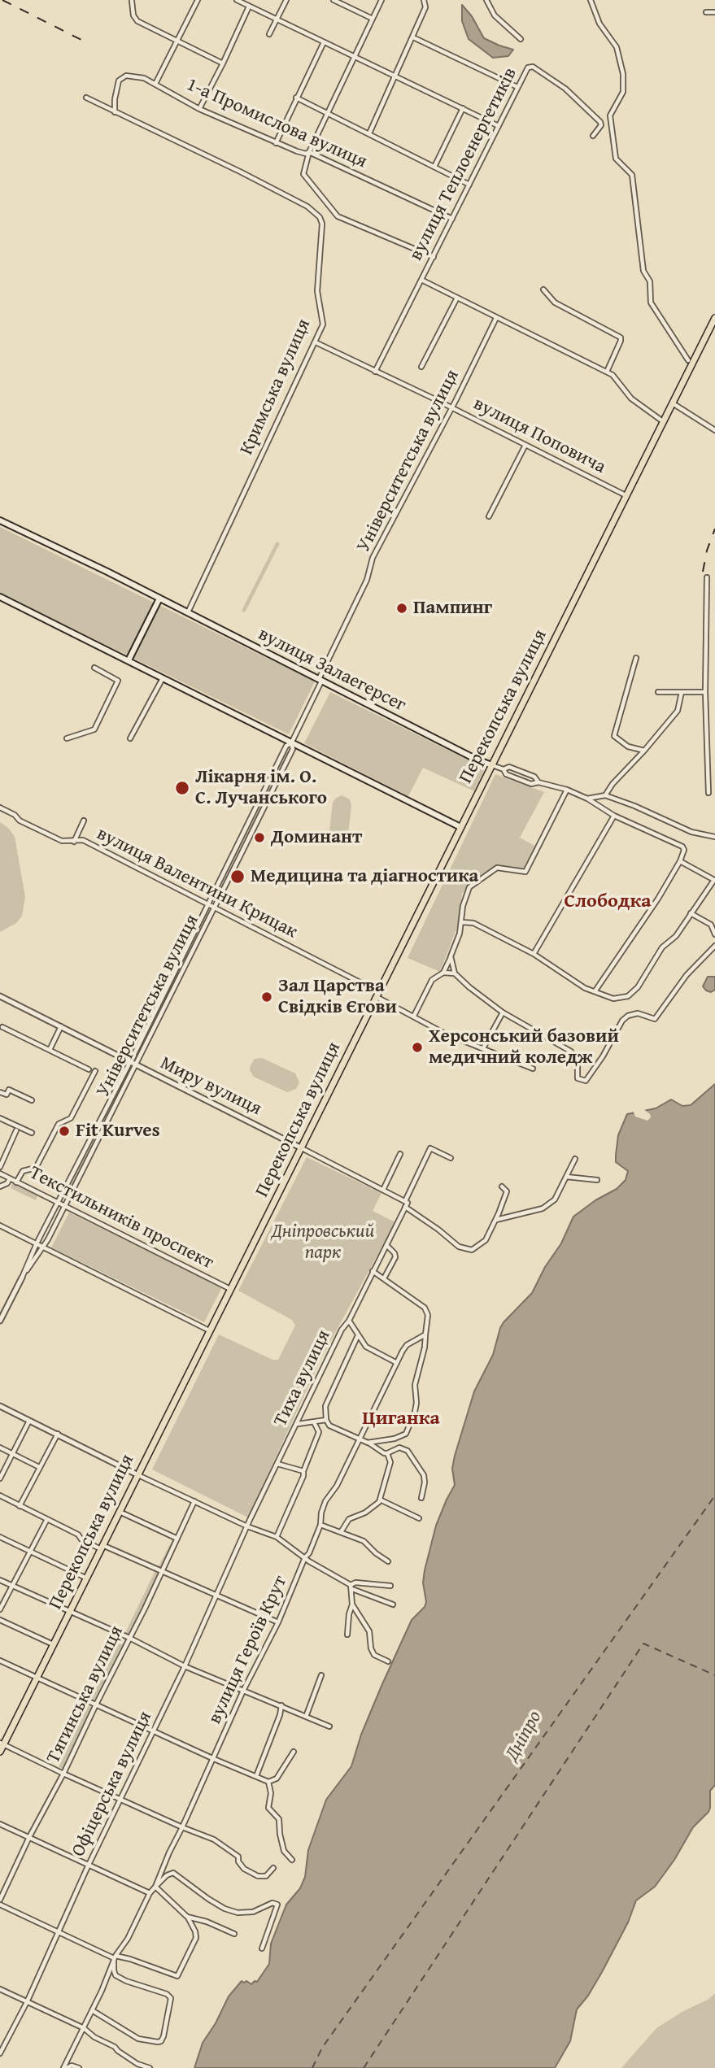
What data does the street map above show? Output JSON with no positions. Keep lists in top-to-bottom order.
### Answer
{
  "streets": {
    "main road": ["вулиця Залаегерсег", "Перекопська вулиця"],
    "street": [
      "1-а Промислова вулиця",
      "вулиця Теплоенергетиків",
      "Кримська вулиця",
      "вулиця Поповича",
      "Університетська вулиця",
      "вулиця Валентини Крицак",
      "Миру вулиця",
      "Текстильників проспект",
      "Тиха вулиця",
      "вулиця Героїв Крут",
      "Тягинська вулиця",
      "Офіцерська вулиця"
    ]
  },
  "crossings": [
    ["1-а Промислова вулиця", "вулиця Теплоенергетиків"],
    ["1-а Промислова вулиця", "Кримська вулиця"],
    ["вулиця Теплоенергетиків", "вулиця Поповича"],
    ["Кримська вулиця", "вулиця Поповича"],
    ["Кримська вулиця", "вулиця Залаегерсег"],
    ["вулиця Поповича", "Університетська вулиця"],
    ["вулиця Поповича", "Перекопська вулиця"],
    ["Університетська вулиця", "вулиця Залаегерсег"],
    ["Університетська вулиця", "вулиця Валентини Крицак"],
    ["Університетська вулиця", "Миру вулиця"],
    ["Університетська вулиця", "Текстильників проспект"],
    ["вулиця Залаегерсег", "Перекопська вулиця"],
    ["Перекопська вулиця", "вулиця Валентини Крицак"],
    ["Перекопська вулиця", "Миру вулиця"],
    ["Перекопська вулиця", "Текстильників проспект"],
    ["Миру вулиця", "Тиха вулиця"],
    ["Тиха вулиця", "Офіцерська вулиця"]
  ],
  "districts": ["Слободка", "Циганка"],
  "water": ["Дніпро"],
  "parks": ["Дніпровський парк"],
  "places": [
    "Пампинг",
    "Лікарня ім. О. С. Лучанського",
    "Доминант",
    "Медицина та діагностика",
    "Зал Царства Свідків Єгови",
    "Херсонський базовий медичний коледж",
    "Fit Kurves"
  ]
}
